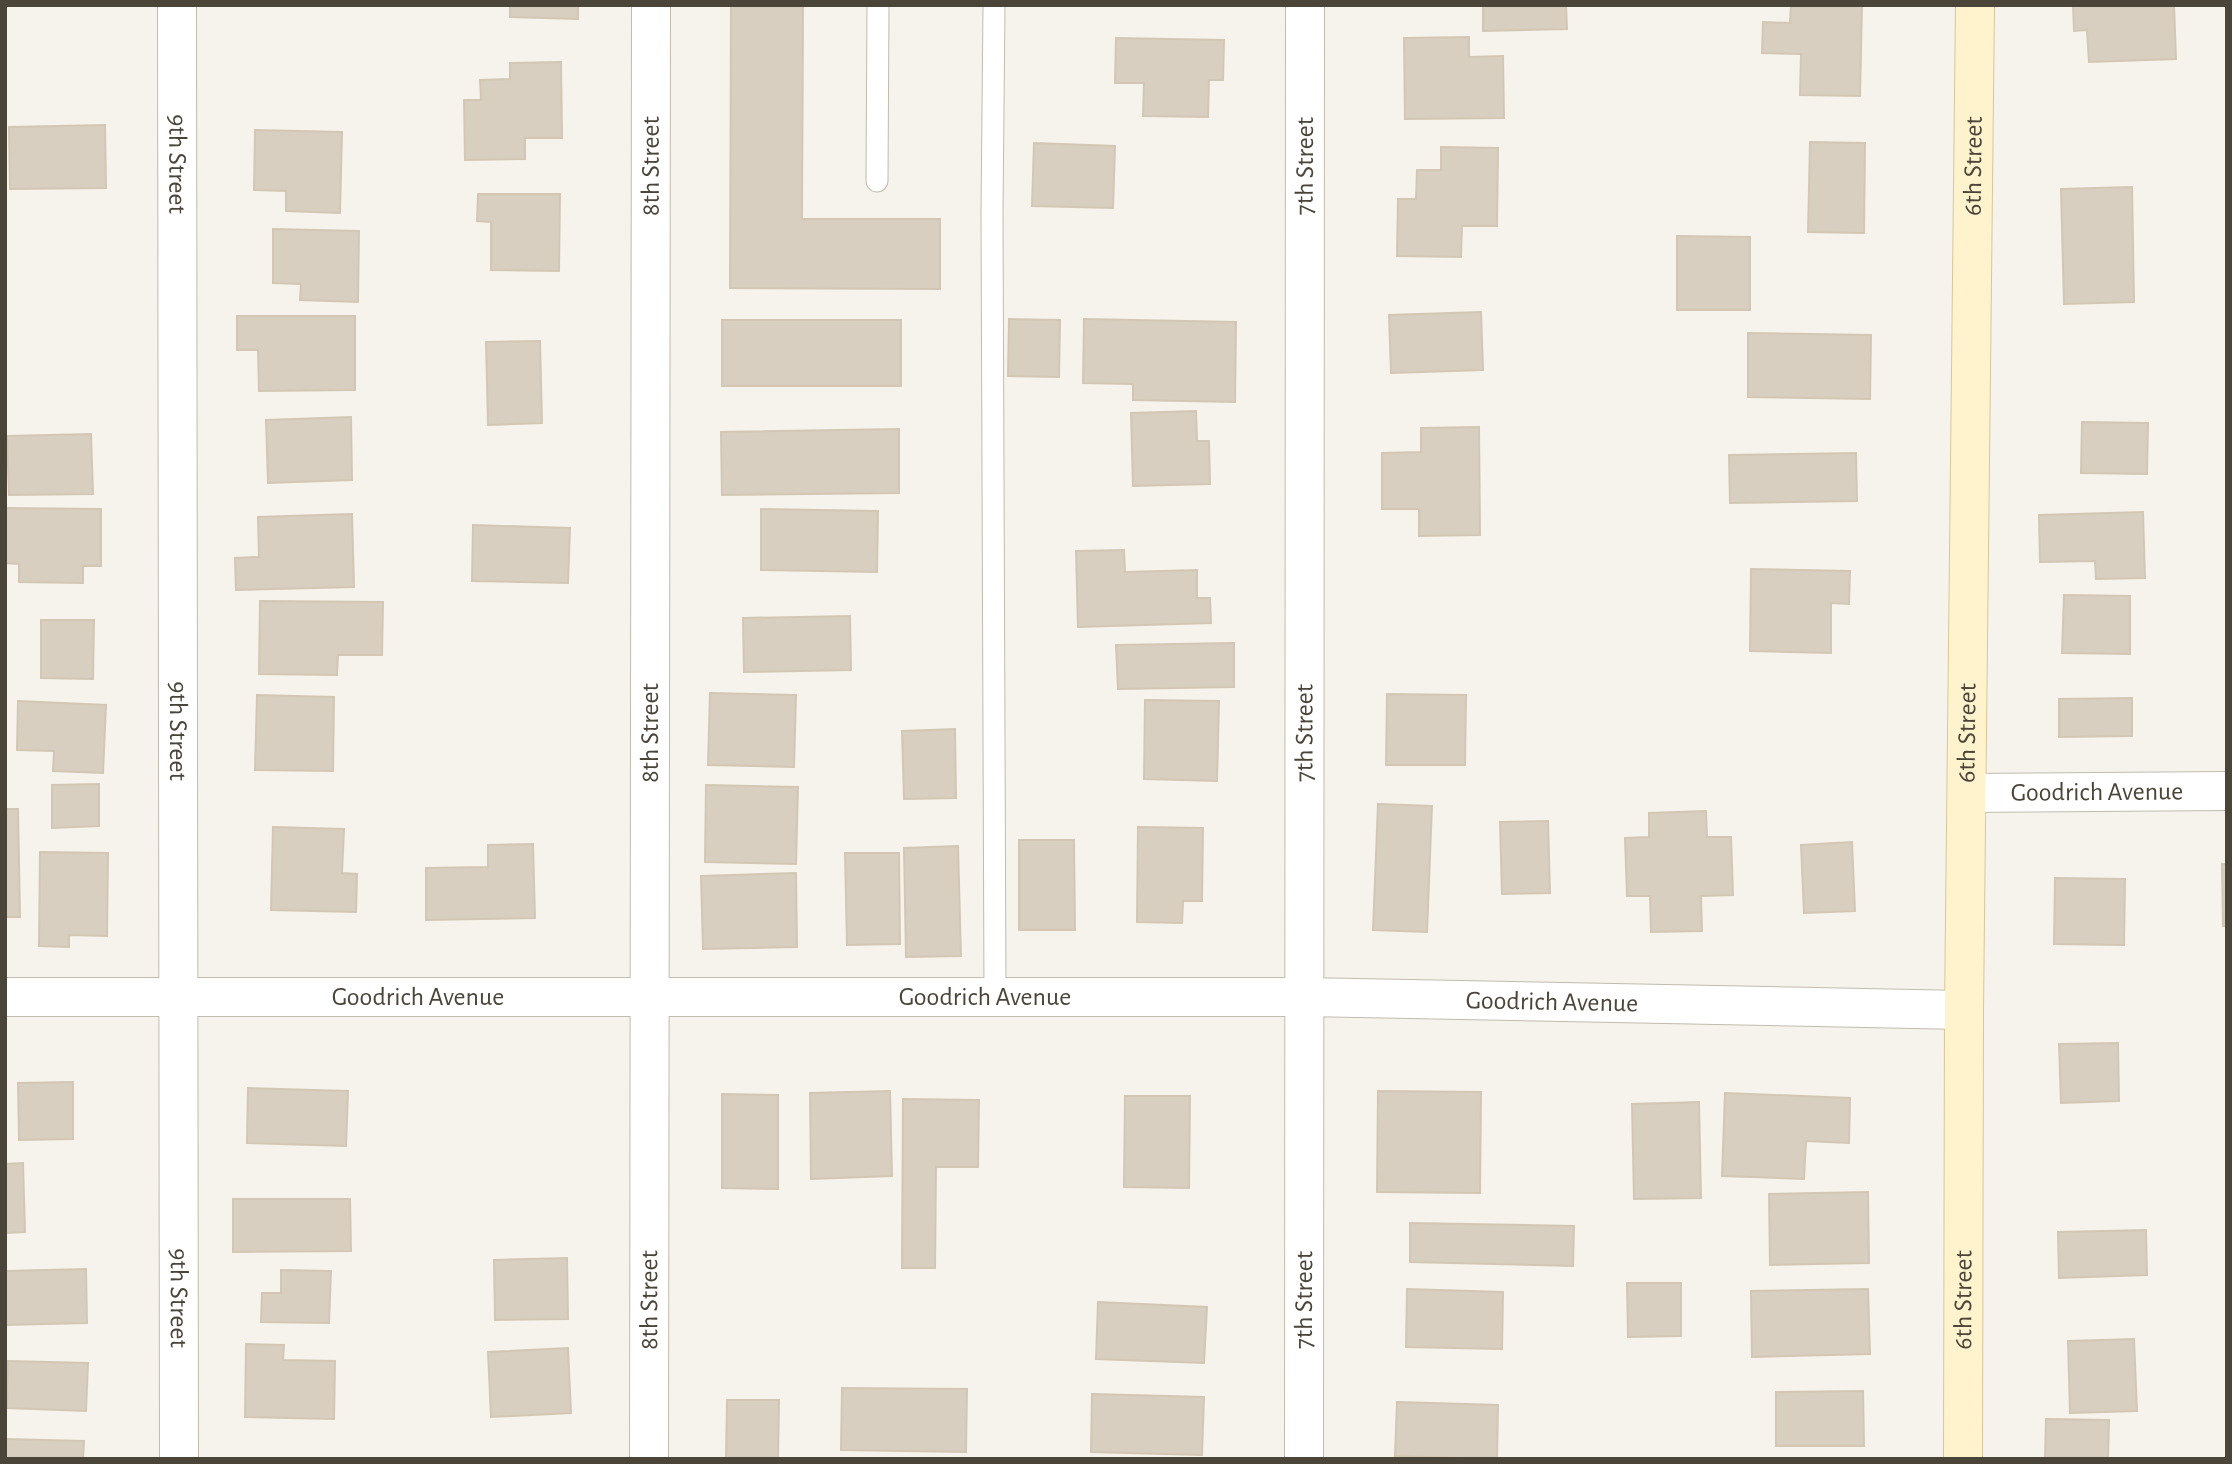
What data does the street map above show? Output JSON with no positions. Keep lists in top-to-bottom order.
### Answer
{
  "streets": {
    "street": [
      "9th Street",
      "8th Street",
      "7th Street",
      "6th Street",
      "Goodrich Avenue"
    ]
  },
  "crossings": [
    ["9th Street", "Goodrich Avenue"],
    ["8th Street", "Goodrich Avenue"],
    ["7th Street", "Goodrich Avenue"],
    ["6th Street", "Goodrich Avenue"]
  ]
}
